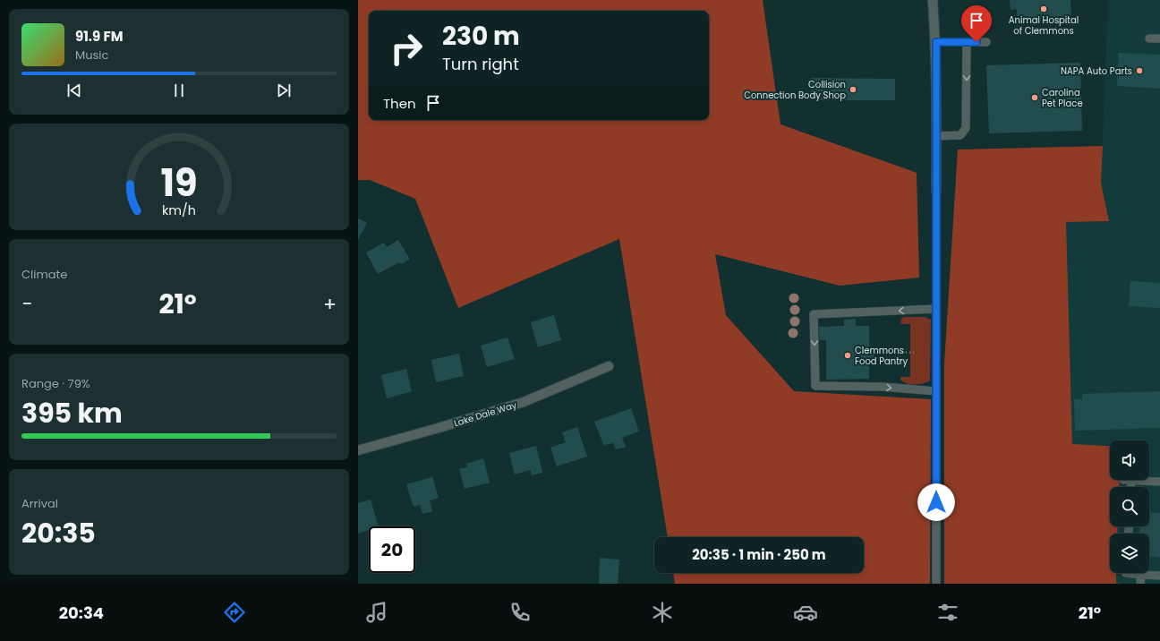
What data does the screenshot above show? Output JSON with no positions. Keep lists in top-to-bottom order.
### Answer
{
  "streets": {
    "street": ["Lake Dale Way"]
  },
  "places": [
    "Animal Hospital of Clemmons",
    "NAPA Auto Parts",
    "Collision Connection Body Shop",
    "Carolina Pet Place",
    "Clemmons Food Pantry"
  ],
  "page": {
    "turn": ["230 m", "Turn right"],
    "song": ["91.9 FM", "Music"],
    "then": "Then",
    "tile": [
      "Climate",
      ["Range · 79%", "395 km"],
      ["Arrival", "20:35"]
    ],
    "heat": ["−", "21°", "+"],
    "limit": "20",
    "trip": "20:35 · 1 min · 250 m",
    "tabs": ["20:34", "21°"],
    "gauge": ["19", "km/h"]
  }
}
